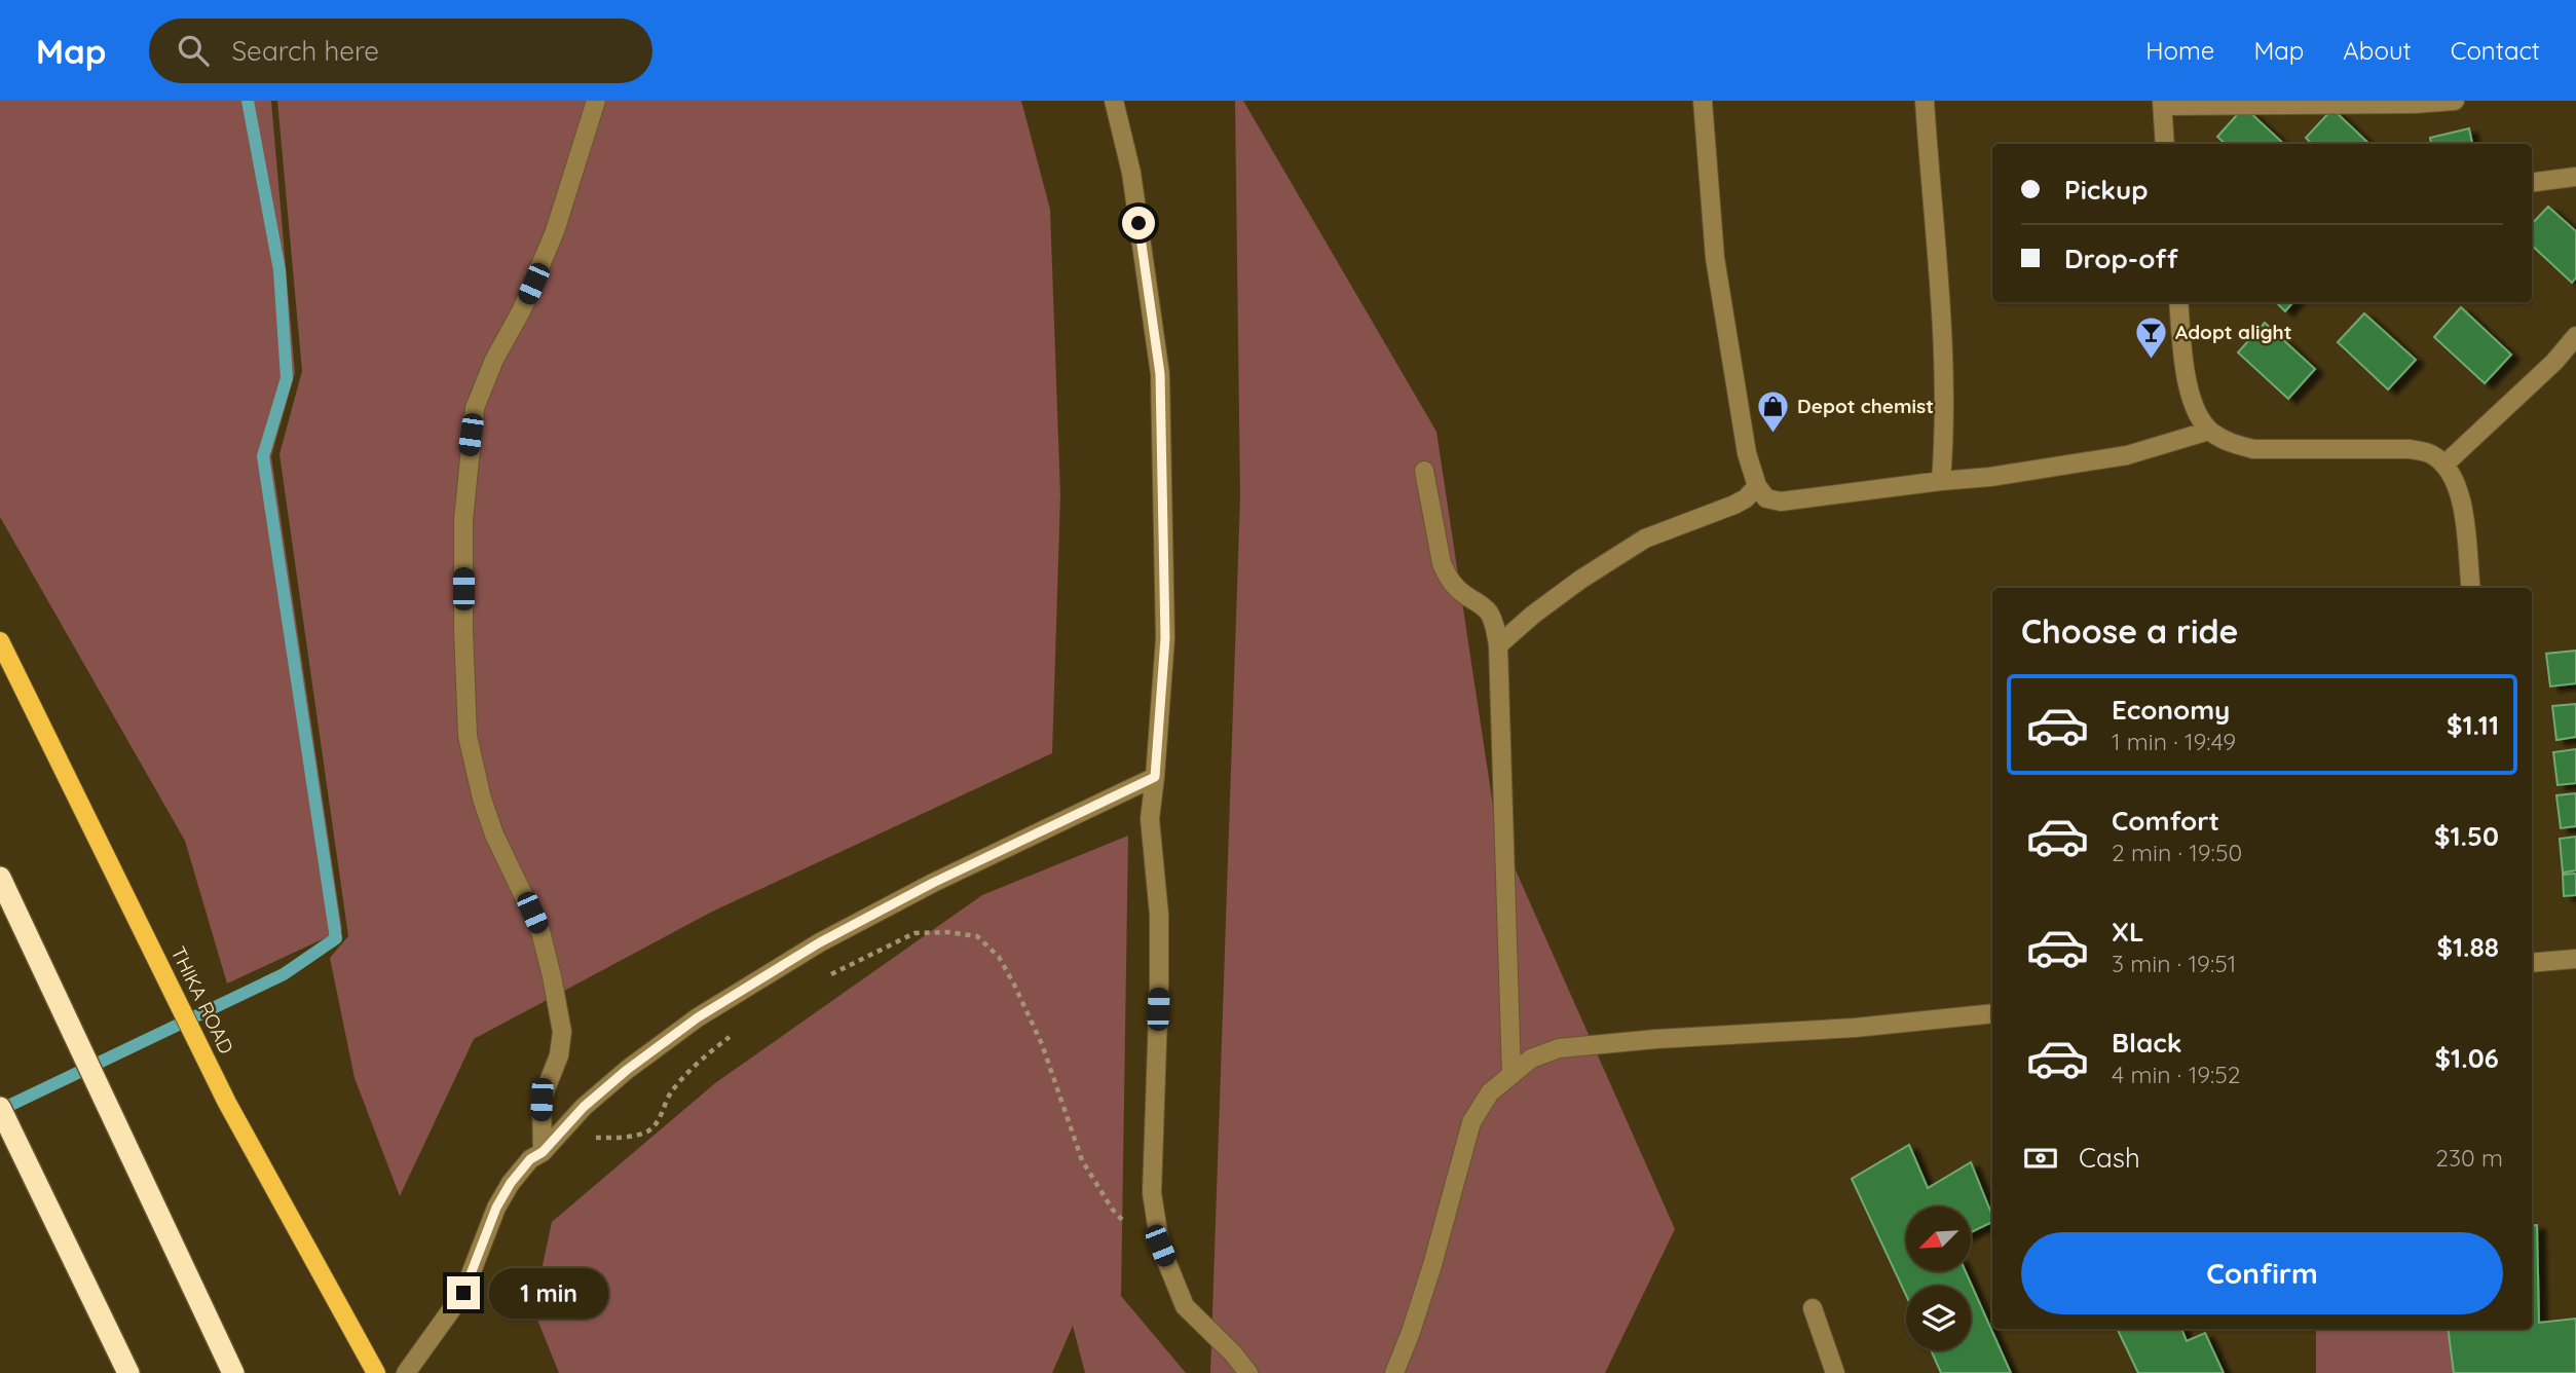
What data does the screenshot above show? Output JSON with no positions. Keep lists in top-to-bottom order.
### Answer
{
  "streets": {
    "main road": ["THIKA ROAD"]
  },
  "places": {
    "bar": ["Adopt alight"],
    "shop": ["Depot chemist"]
  },
  "north": "bottom left",
  "page": {
    "header": "Map",
    "search": "Search here",
    "nav": [
      "Home",
      "Map",
      "About",
      "Contact"
    ],
    "banner": ["Pickup", "Drop-off"],
    "heading": "Choose a ride",
    "list": [
      {
        "name": "Economy",
        "note": "1 min · 19:49",
        "value": "$1.11"
      },
      {
        "name": "Comfort",
        "note": "2 min · 19:50",
        "value": "$1.50"
      },
      {
        "name": "XL",
        "note": "3 min · 19:51",
        "value": "$1.88"
      },
      {
        "name": "Black",
        "note": "4 min · 19:52",
        "value": "$1.06"
      }
    ],
    "pay": ["Cash", "230 m"],
    "buttons": "Confirm",
    "bubble": "1 min"
  }
}
